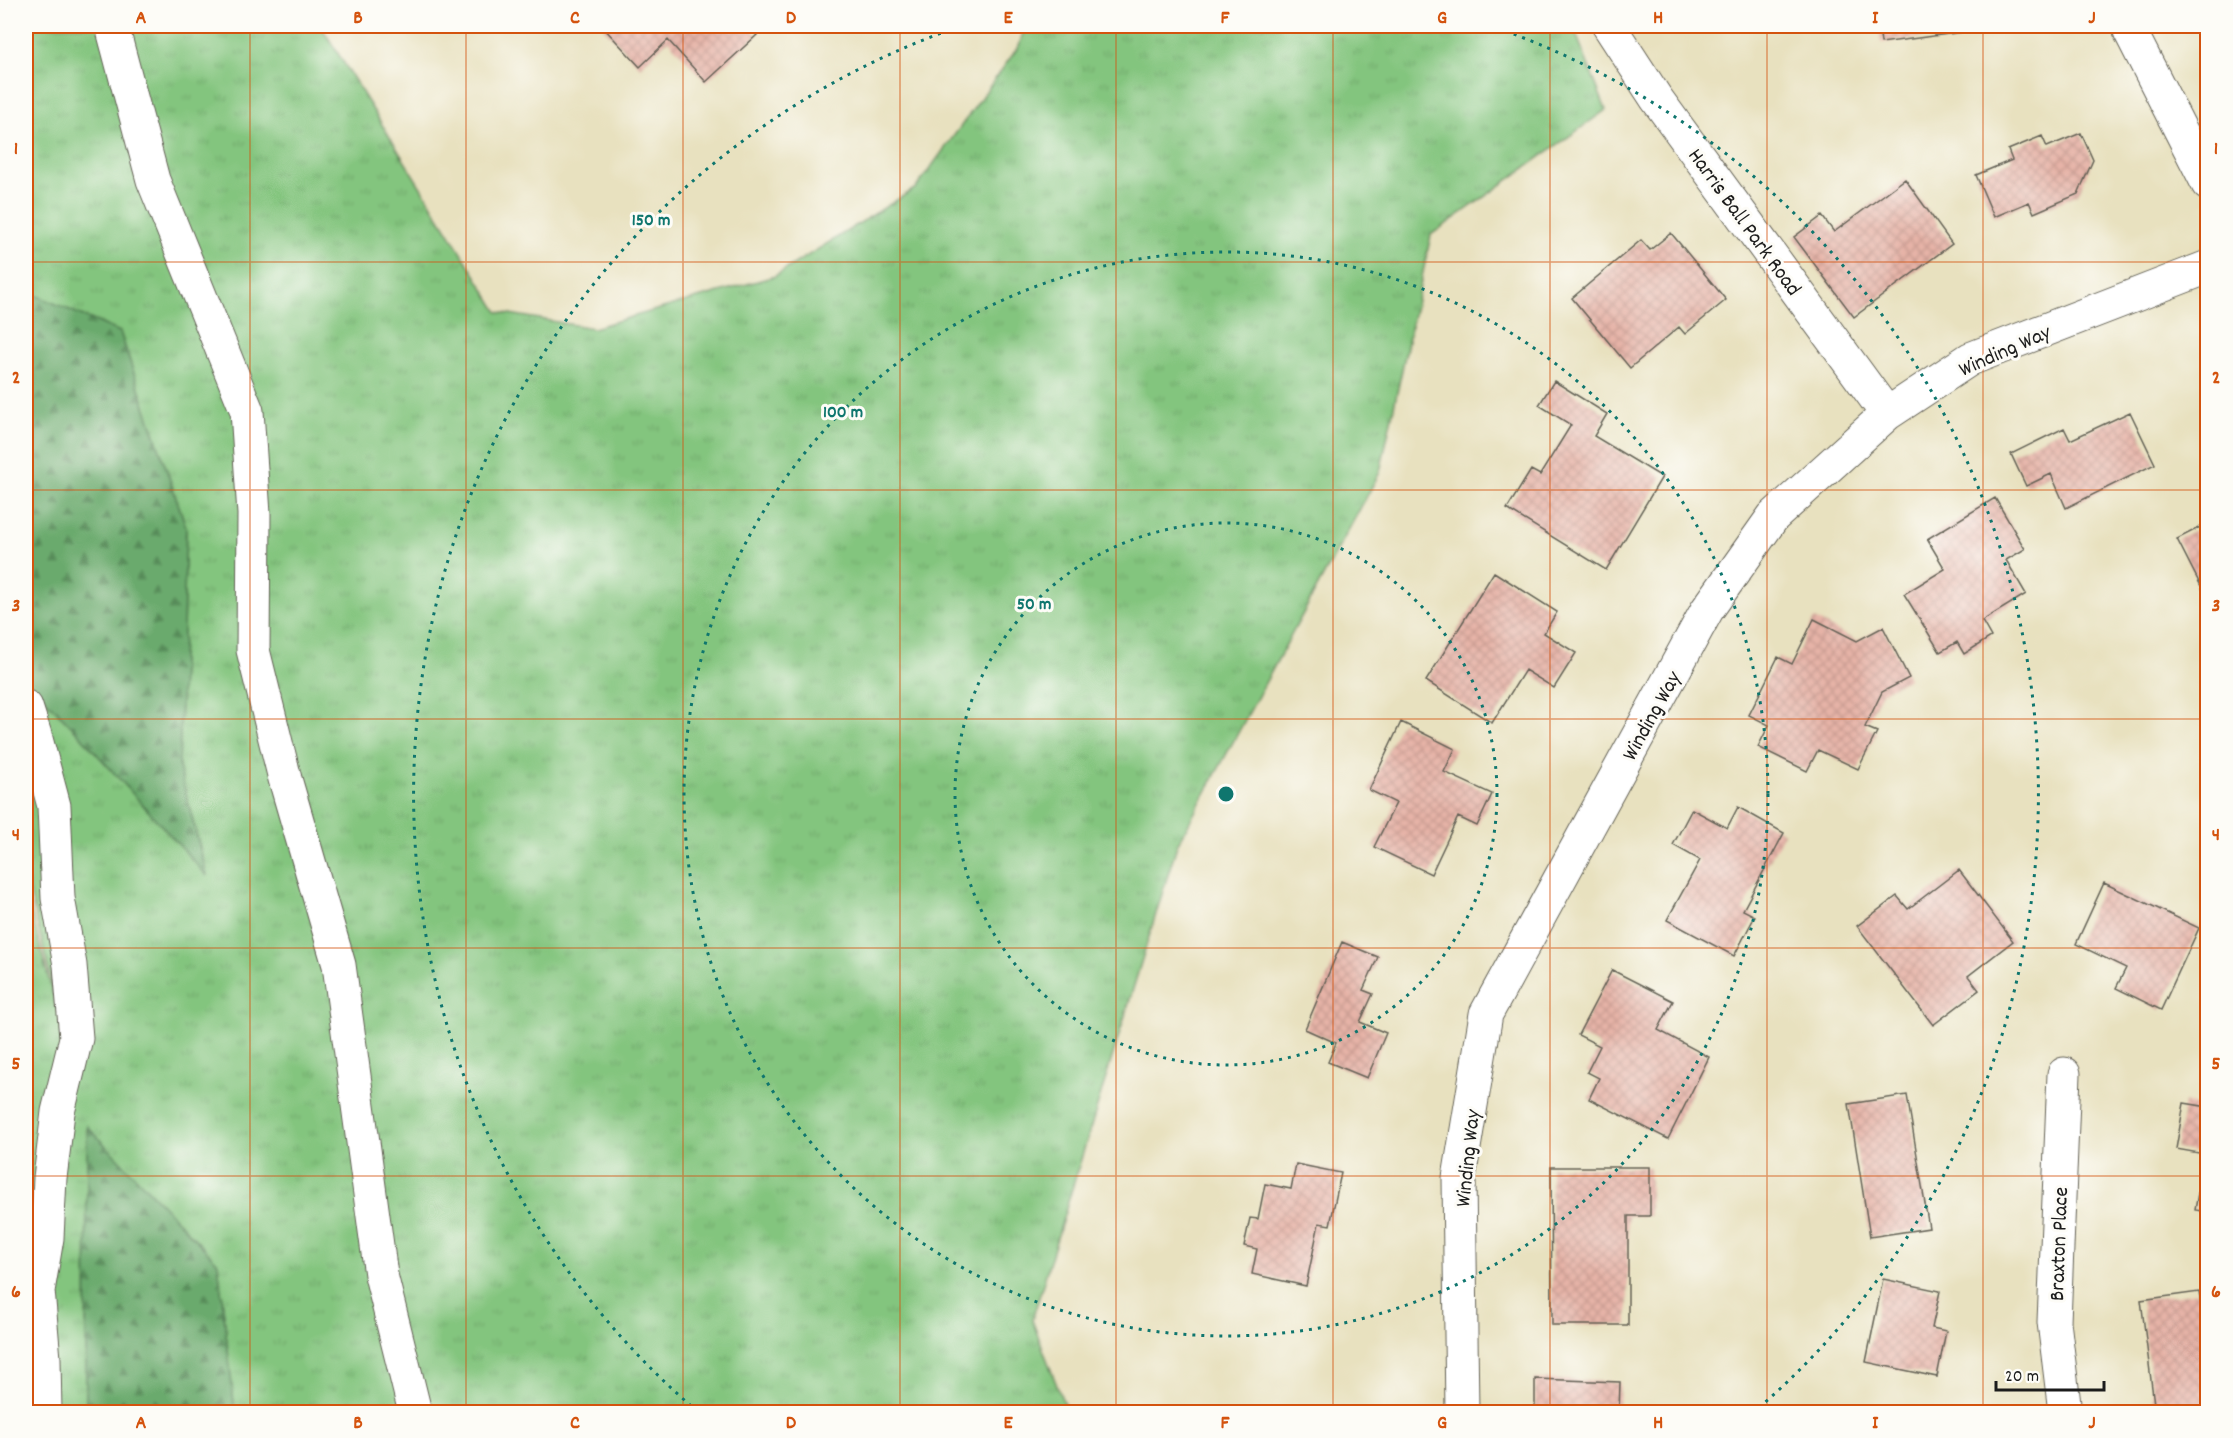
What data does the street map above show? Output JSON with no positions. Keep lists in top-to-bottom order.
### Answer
{
  "streets": {
    "street": ["Harris Ball Park Road", "Winding Way", "Braxton Place"]
  },
  "crossings": [
    ["Harris Ball Park Road", "Winding Way"]
  ],
  "scale_bar": "20 m",
  "grid": {
    "columns": [
      "A",
      "B",
      "C",
      "D",
      "E",
      "F",
      "G",
      "H",
      "I",
      "J"
    ],
    "rows": [
      "1",
      "2",
      "3",
      "4",
      "5",
      "6"
    ]
  },
  "rings": ["150 m", "100 m", "50 m"]
}
